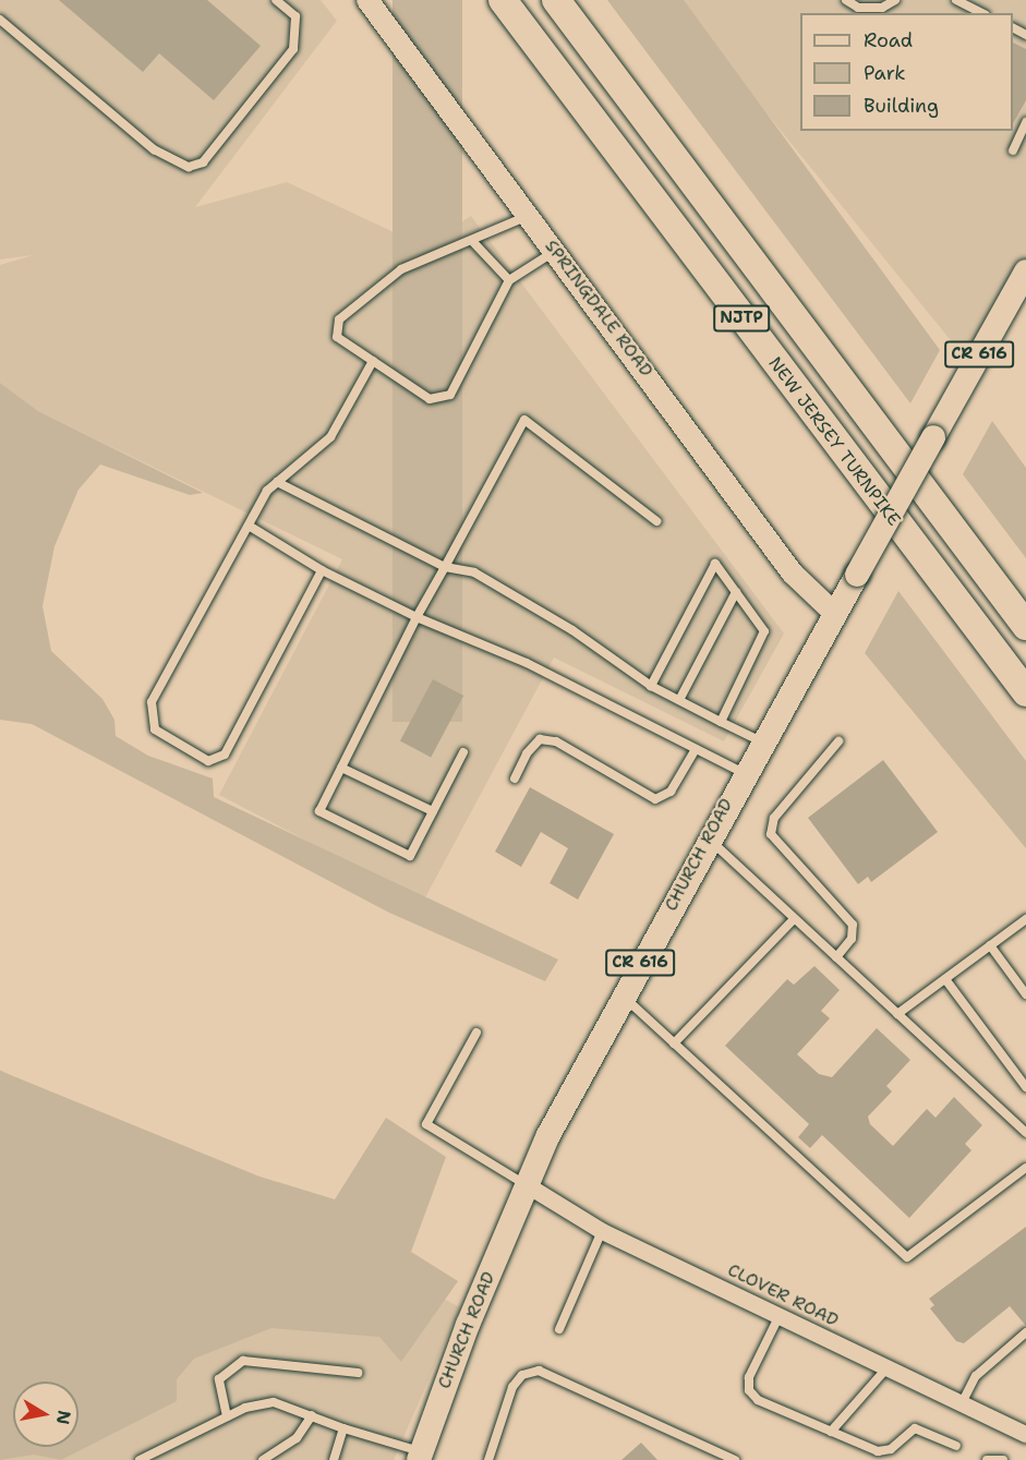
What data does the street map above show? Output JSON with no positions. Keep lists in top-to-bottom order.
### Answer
{
  "streets": {
    "highway": ["NJTP", "NEW JERSEY TURNPIKE"],
    "main road": ["SPRINGDALE ROAD", "CR 616", "CHURCH ROAD"],
    "street": ["CLOVER ROAD"]
  },
  "crossings": [
    ["SPRINGDALE ROAD", "CHURCH ROAD"],
    ["CHURCH ROAD", "CLOVER ROAD"]
  ],
  "legend": ["Road", "Park", "Building"],
  "north": "right"
}
